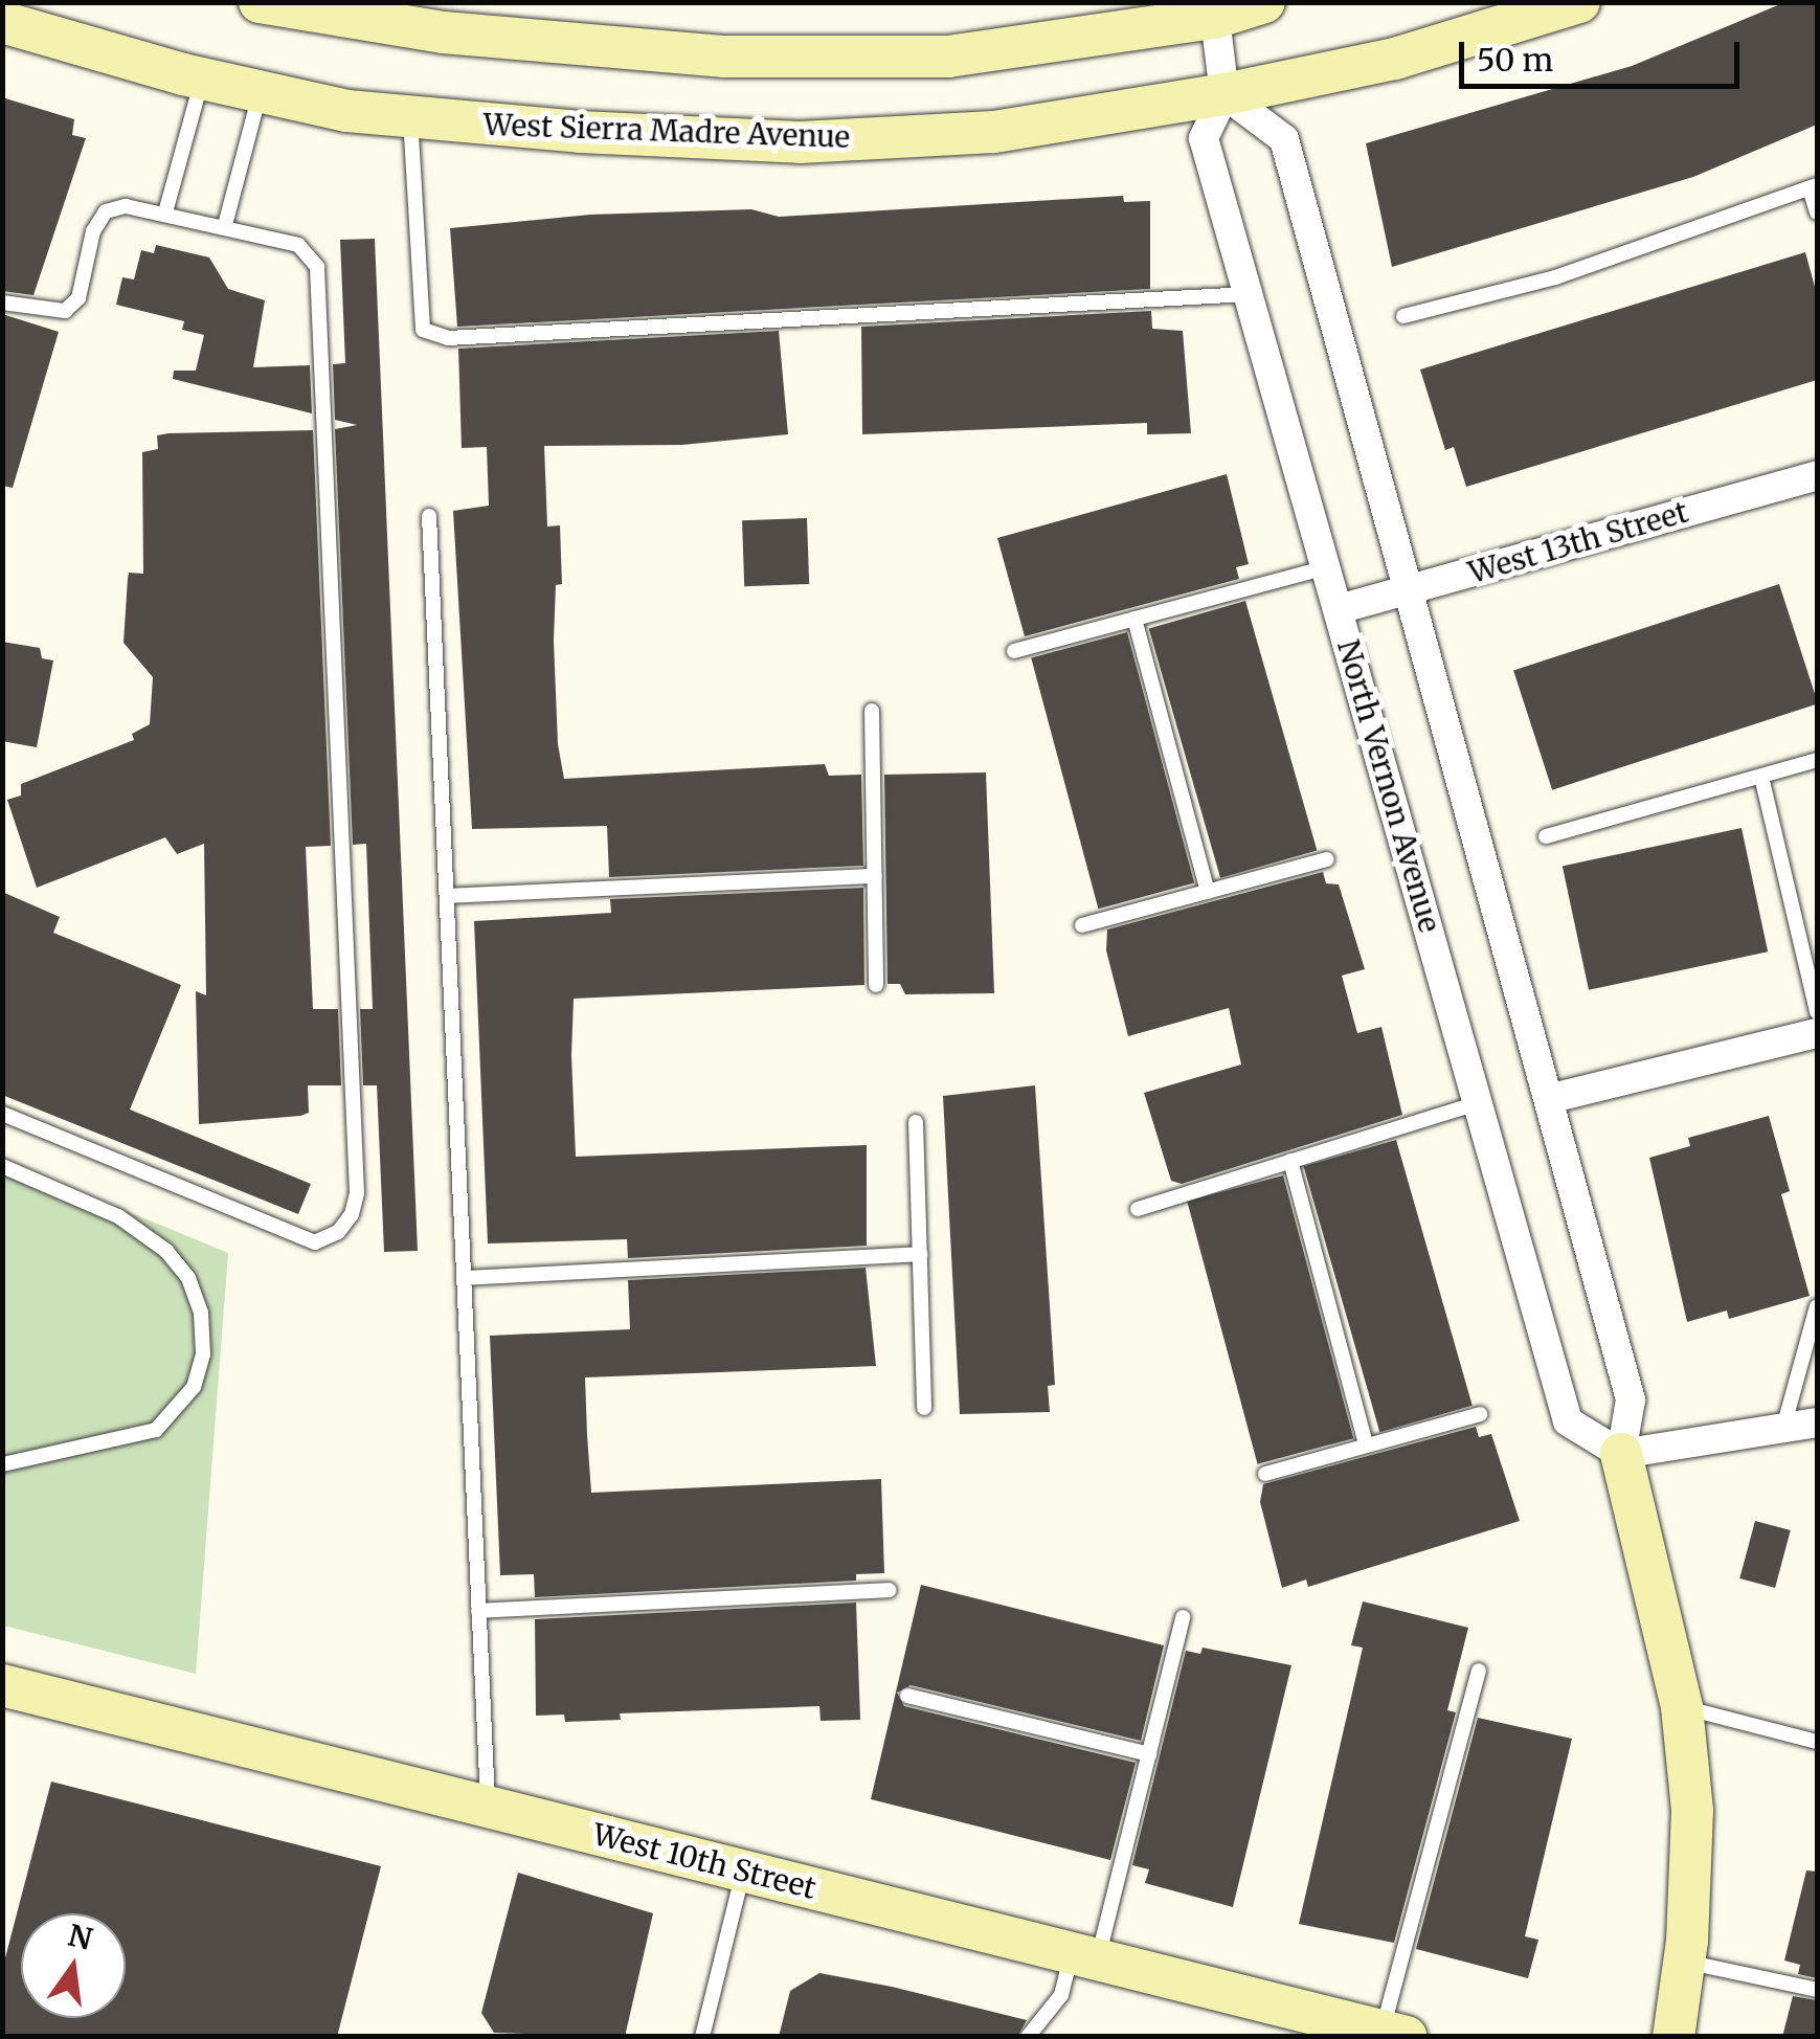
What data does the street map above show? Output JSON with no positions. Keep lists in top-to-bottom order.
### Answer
{
  "streets": {
    "street": [
      "West Sierra Madre Avenue",
      "West 13th Street",
      "North Vernon Avenue",
      "West 10th Street"
    ]
  },
  "crossings": [
    ["West Sierra Madre Avenue", "North Vernon Avenue"],
    ["West 13th Street", "North Vernon Avenue"]
  ],
  "scale_bar": "50 m",
  "north": "top"
}
